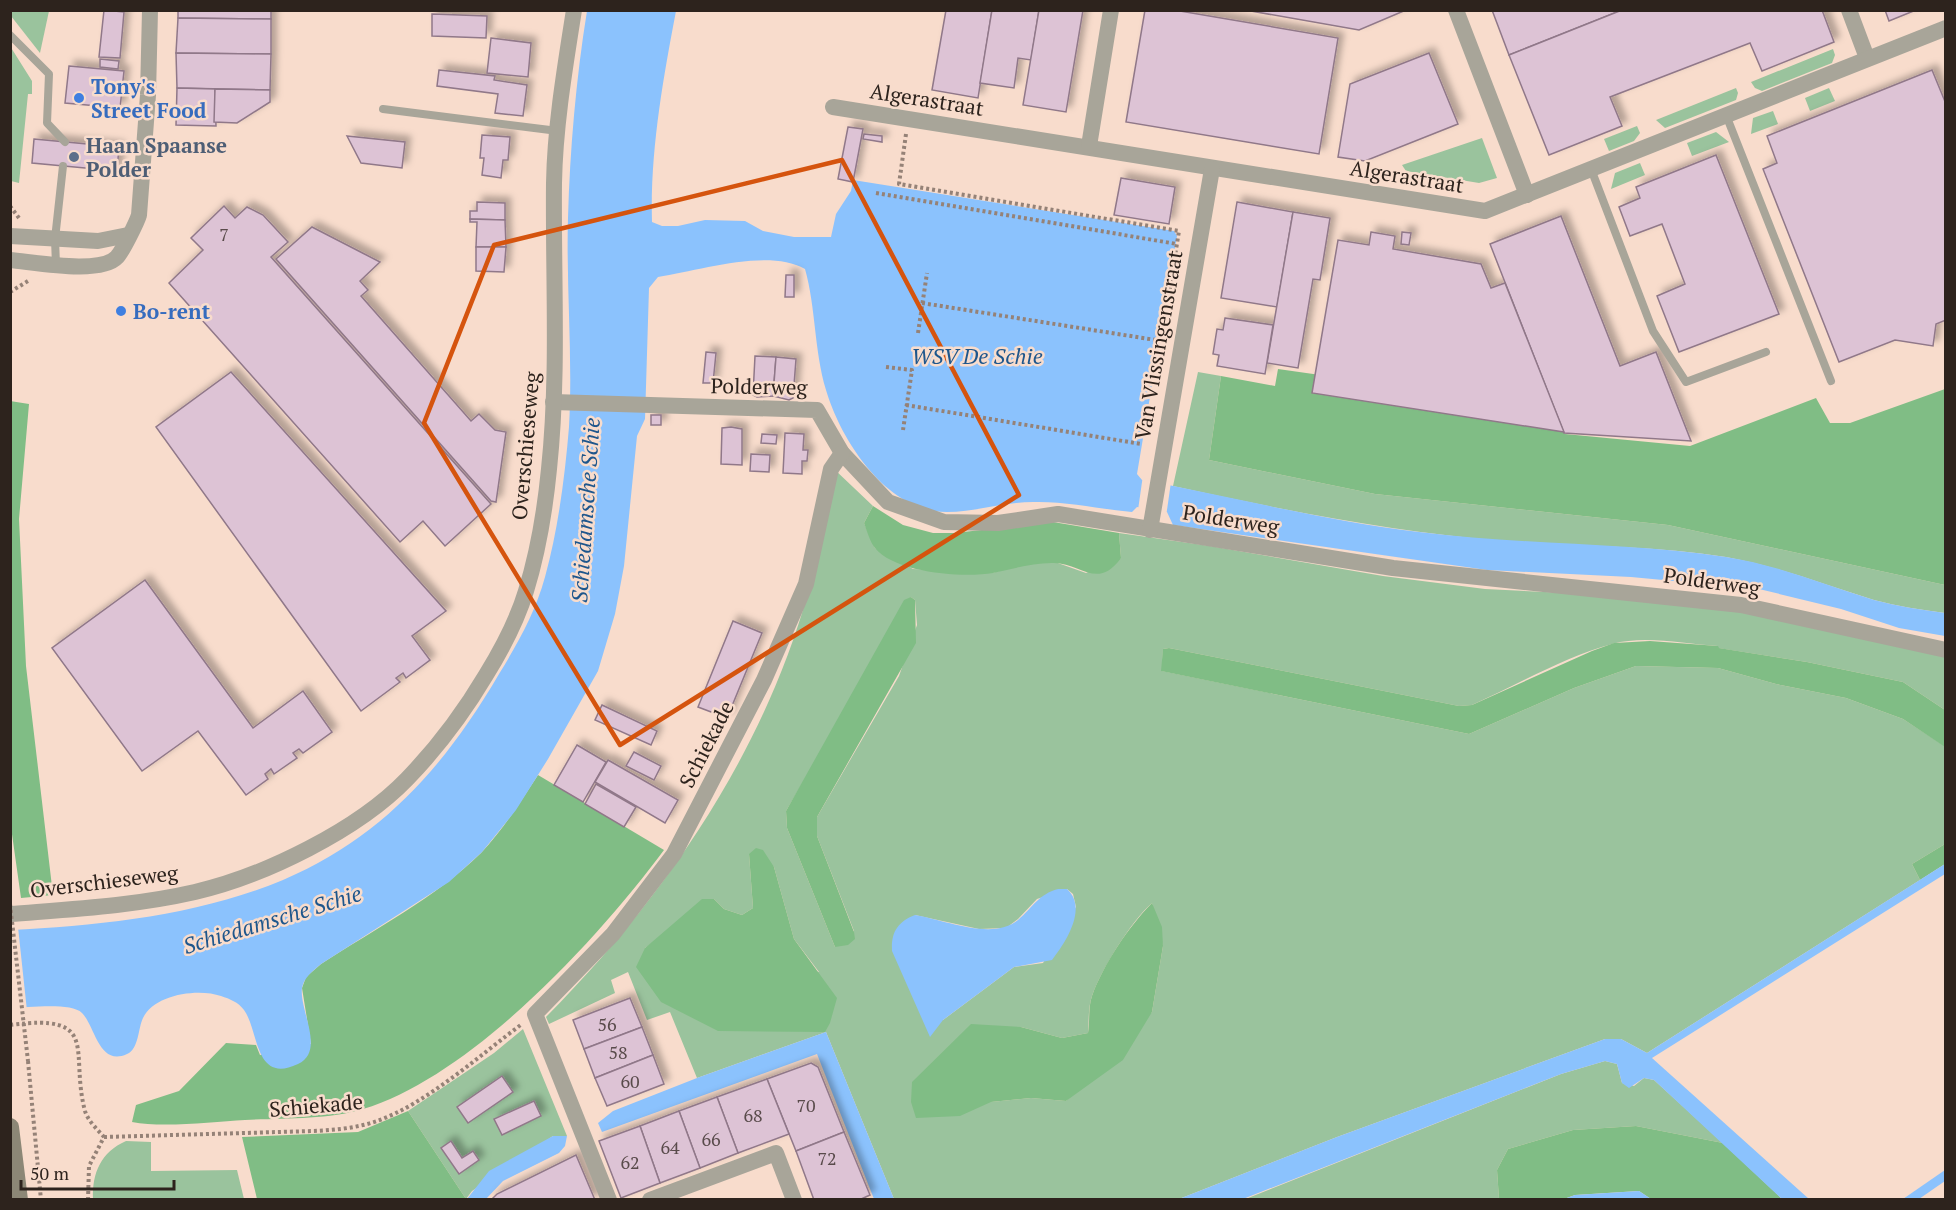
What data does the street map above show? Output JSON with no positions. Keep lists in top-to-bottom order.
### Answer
{
  "streets": {
    "street": [
      "Algerastraat",
      "Van Vlissingenstraat",
      "Polderweg",
      "Overschieseweg",
      "Schiekade"
    ]
  },
  "crossings": [
    ["Algerastraat", "Van Vlissingenstraat"],
    ["Van Vlissingenstraat", "Polderweg"],
    ["Polderweg", "Overschieseweg"],
    ["Polderweg", "Schiekade"]
  ],
  "water": ["WSV De Schie", "Schiedamsche Schie"],
  "places": ["Tony's Street Food", "Haan Spaanse Polder", "Bo-rent"],
  "house_numbers": [
    "7",
    "56",
    "58",
    "60",
    "70",
    "68",
    "66",
    "64",
    "72",
    "62"
  ],
  "scale_bar": "50 m"
}
